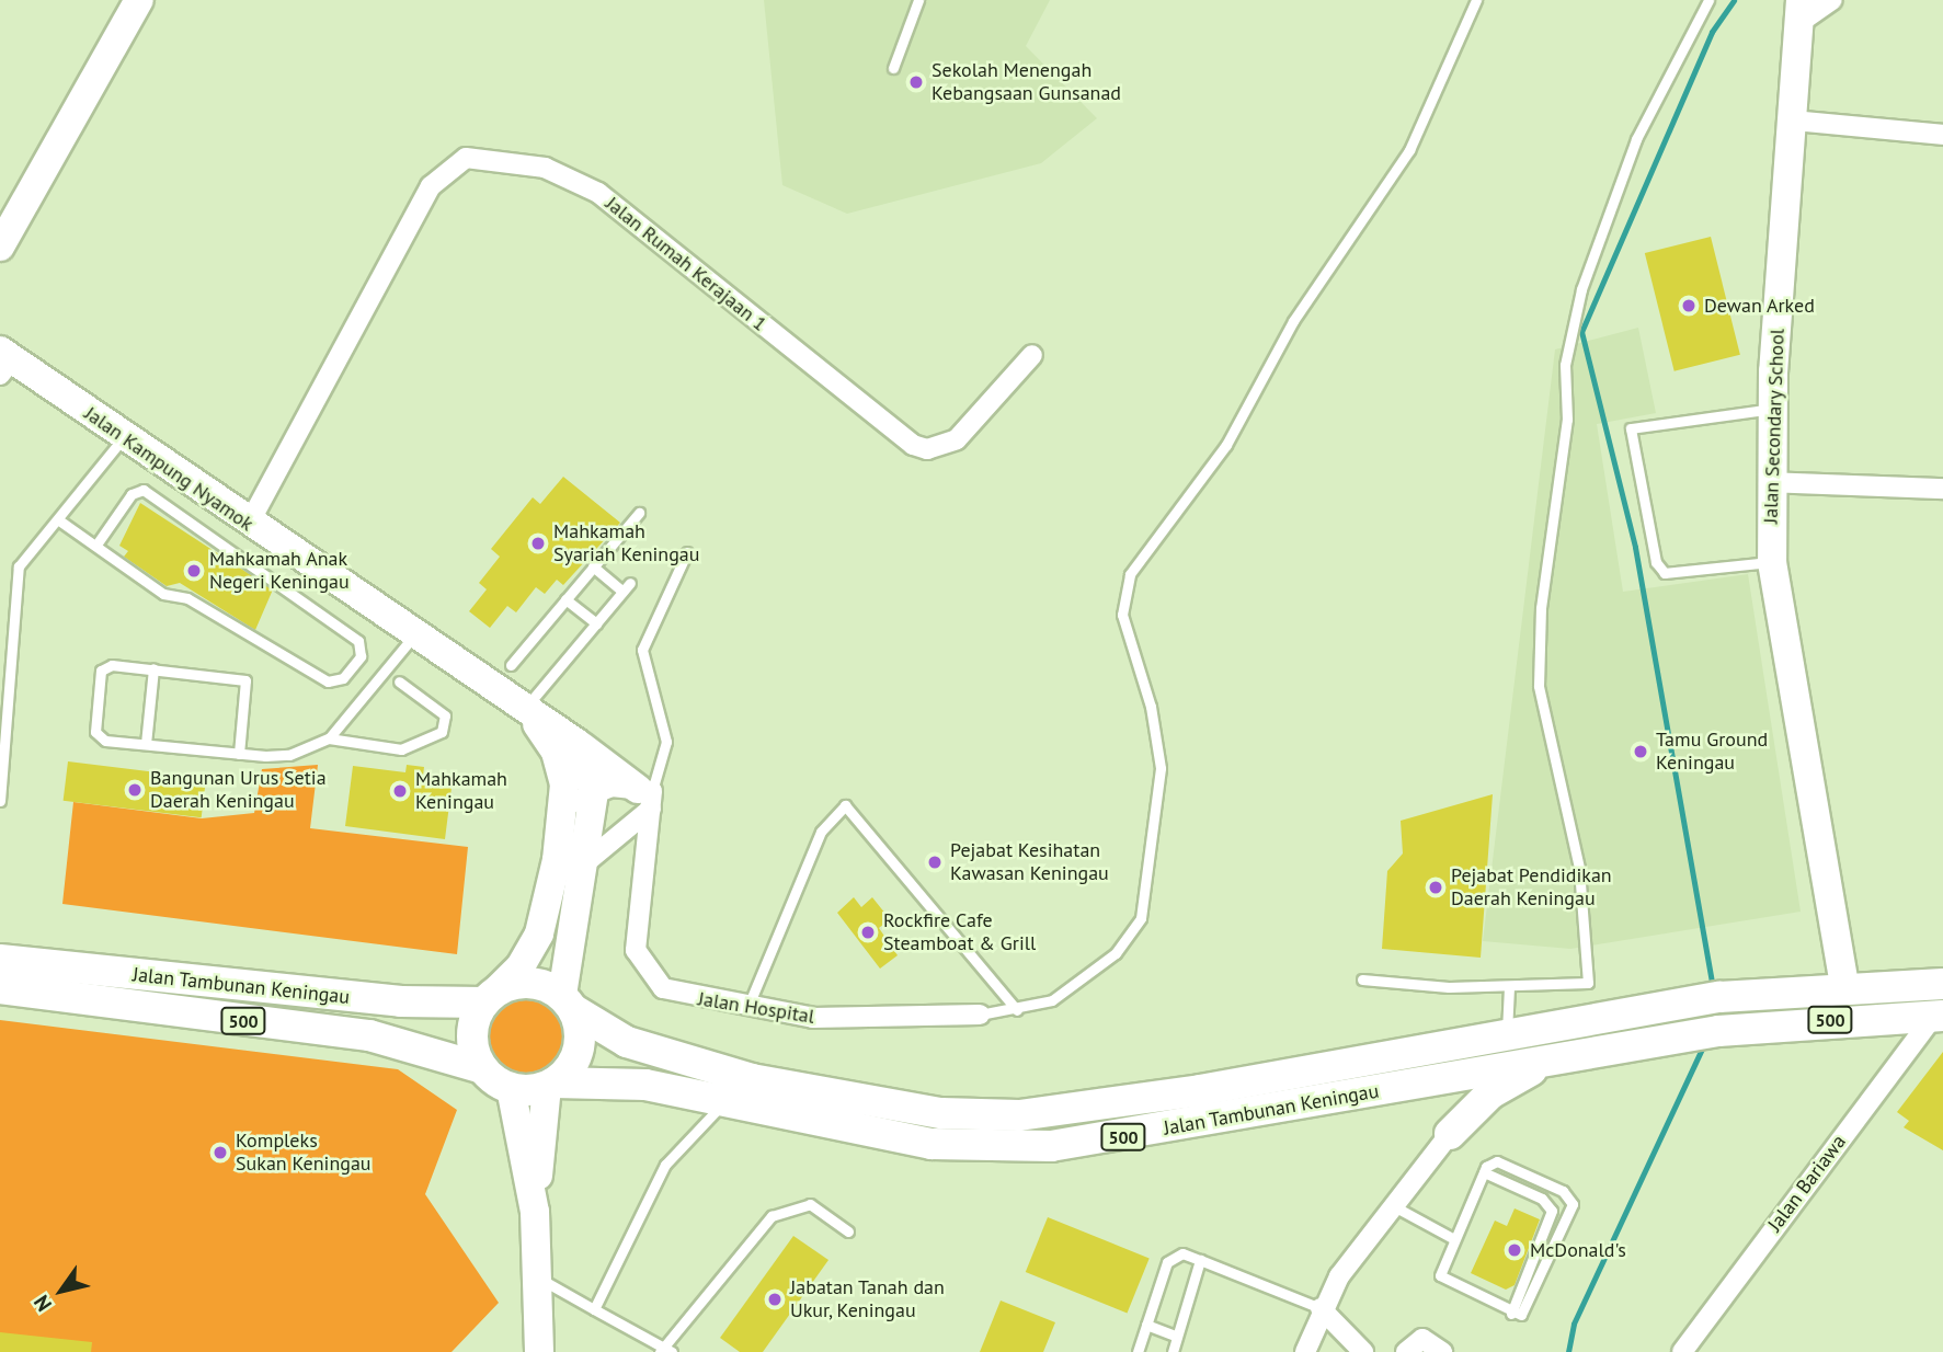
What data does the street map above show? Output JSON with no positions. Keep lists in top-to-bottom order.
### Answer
{
  "streets": {
    "main road": ["Jalan Tambunan Keningau", "500"],
    "street": [
      "Jalan Rumah Kerajaan 1",
      "Jalan Secondary School",
      "Jalan Kampung Nyamok",
      "Jalan Hospital",
      "Jalan Bariawa"
    ]
  },
  "crossings": [
    ["Jalan Rumah Kerajaan 1", "Jalan Kampung Nyamok"],
    ["Jalan Secondary School", "Jalan Tambunan Keningau"],
    ["Jalan Kampung Nyamok", "Jalan Tambunan Keningau"],
    ["Jalan Kampung Nyamok", "Jalan Hospital"],
    ["Jalan Kampung Nyamok", "500"],
    ["Jalan Tambunan Keningau", "500"],
    ["Jalan Tambunan Keningau", "Jalan Bariawa"]
  ],
  "places": [
    "Sekolah Menengah Kebangsaan Gunsanad",
    "Dewan Arked",
    "Mahkamah Syariah Keningau",
    "Mahkamah Anak Negeri Keningau",
    "Tamu Ground Keningau",
    "Bangunan Urus Setia Daerah Keningau",
    "Mahkamah Keningau",
    "Pejabat Kesihatan Kawasan Keningau",
    "Pejabat Pendidikan Daerah Keningau",
    "Rockfire Cafe Steamboat & Grill",
    "Kompleks Sukan Keningau",
    "McDonald's",
    "Jabatan Tanah dan Ukur, Keningau"
  ],
  "north": "bottom left"
}
